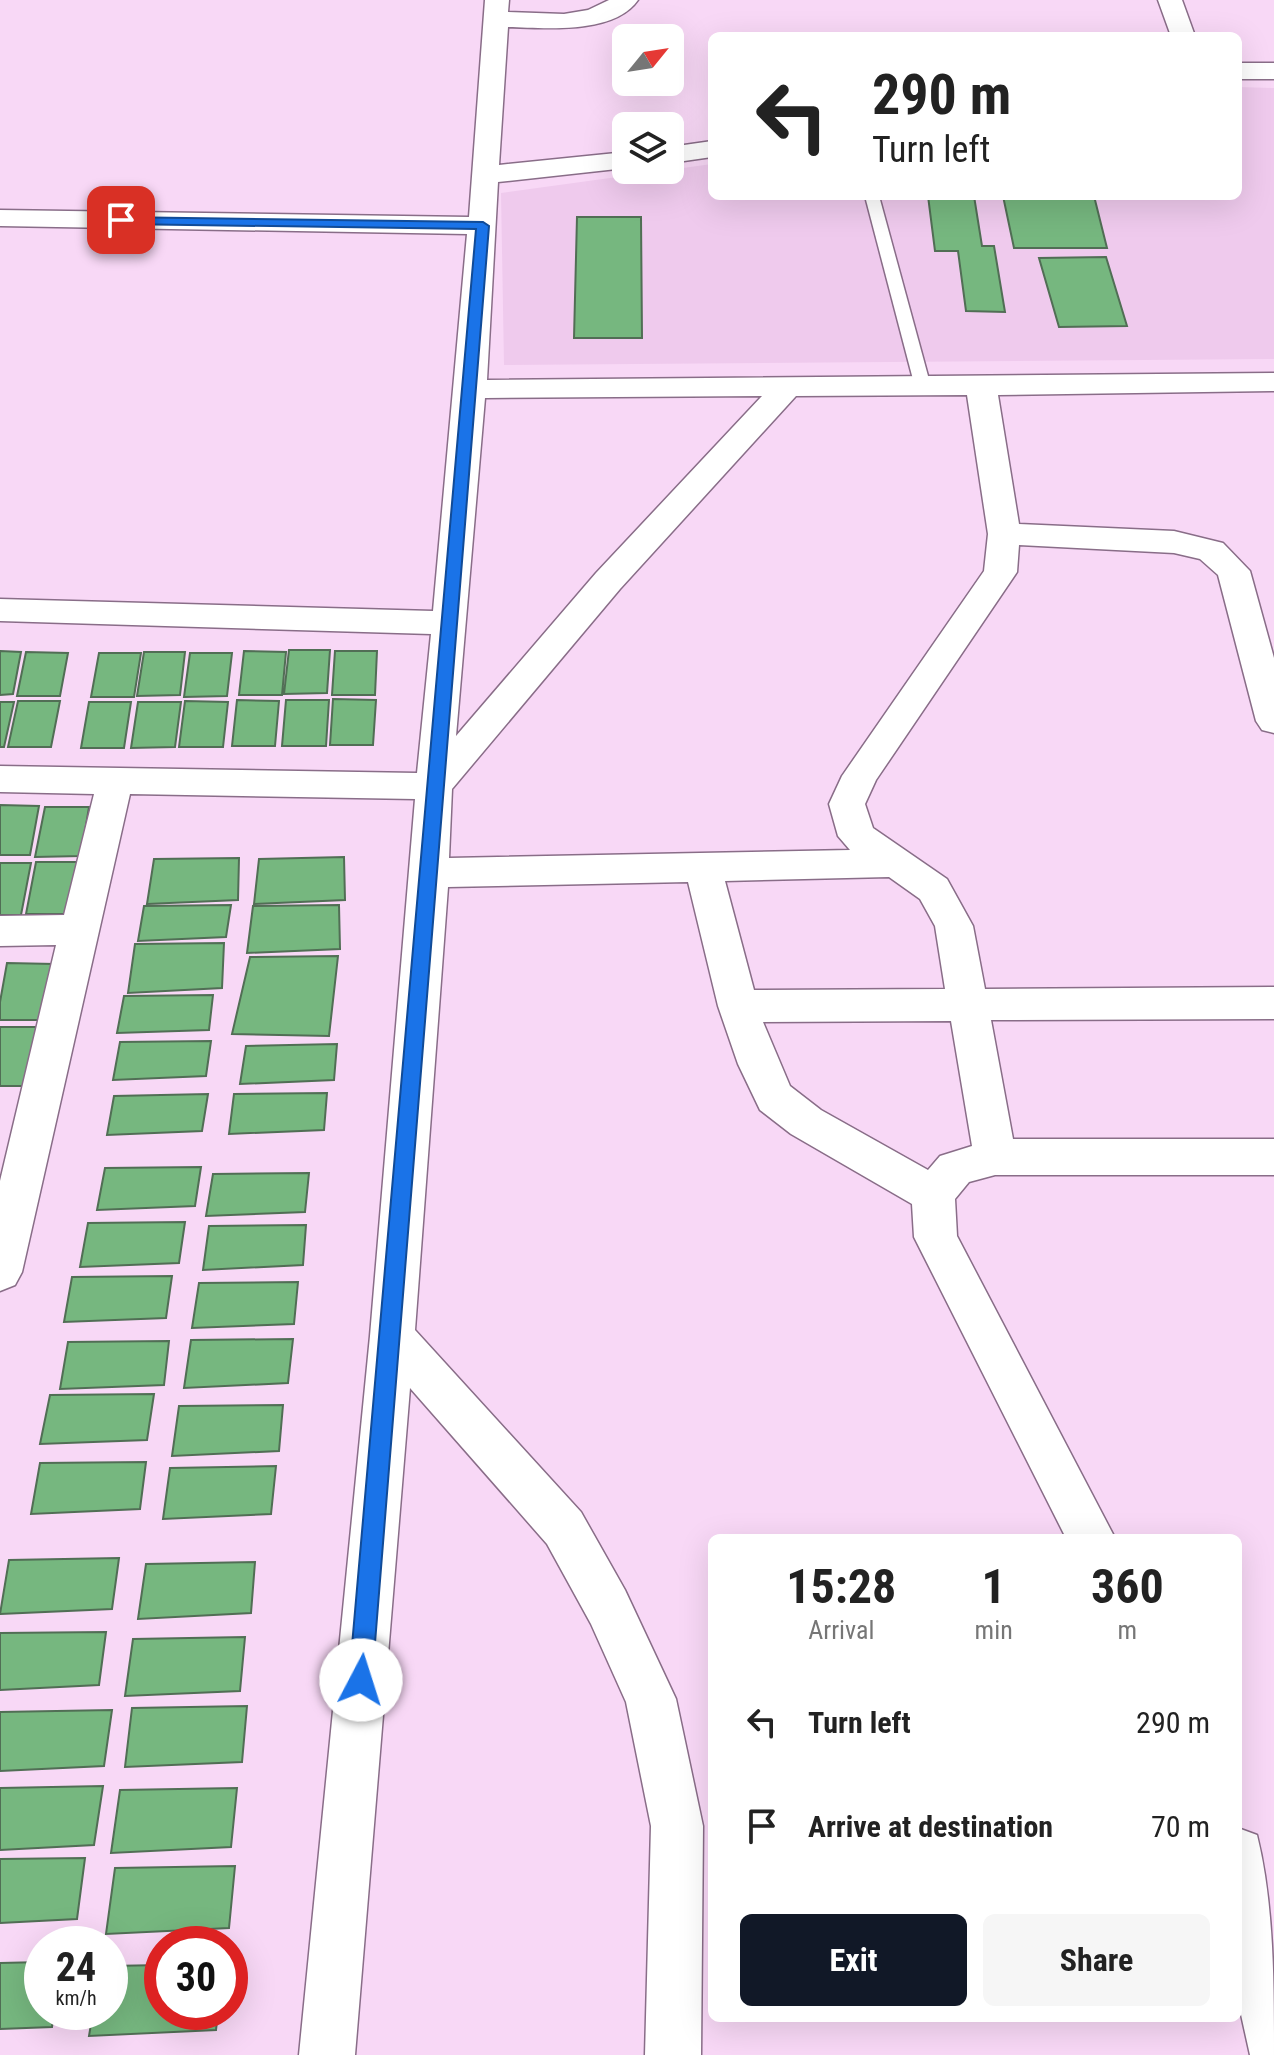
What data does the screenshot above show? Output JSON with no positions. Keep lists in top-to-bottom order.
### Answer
{
  "north": "top right",
  "page": {
    "turn": ["290 m", "Turn left"],
    "eta": [
      "15:28",
      "Arrival",
      "1",
      "min",
      "360",
      "m"
    ],
    "list": [
      {
        "name": "Turn left",
        "value": "290 m"
      },
      {
        "name": "Arrive at destination",
        "value": "70 m"
      }
    ],
    "buttons": ["Exit", "Share"],
    "speed": "24 km/h",
    "limit": "30"
  }
}
